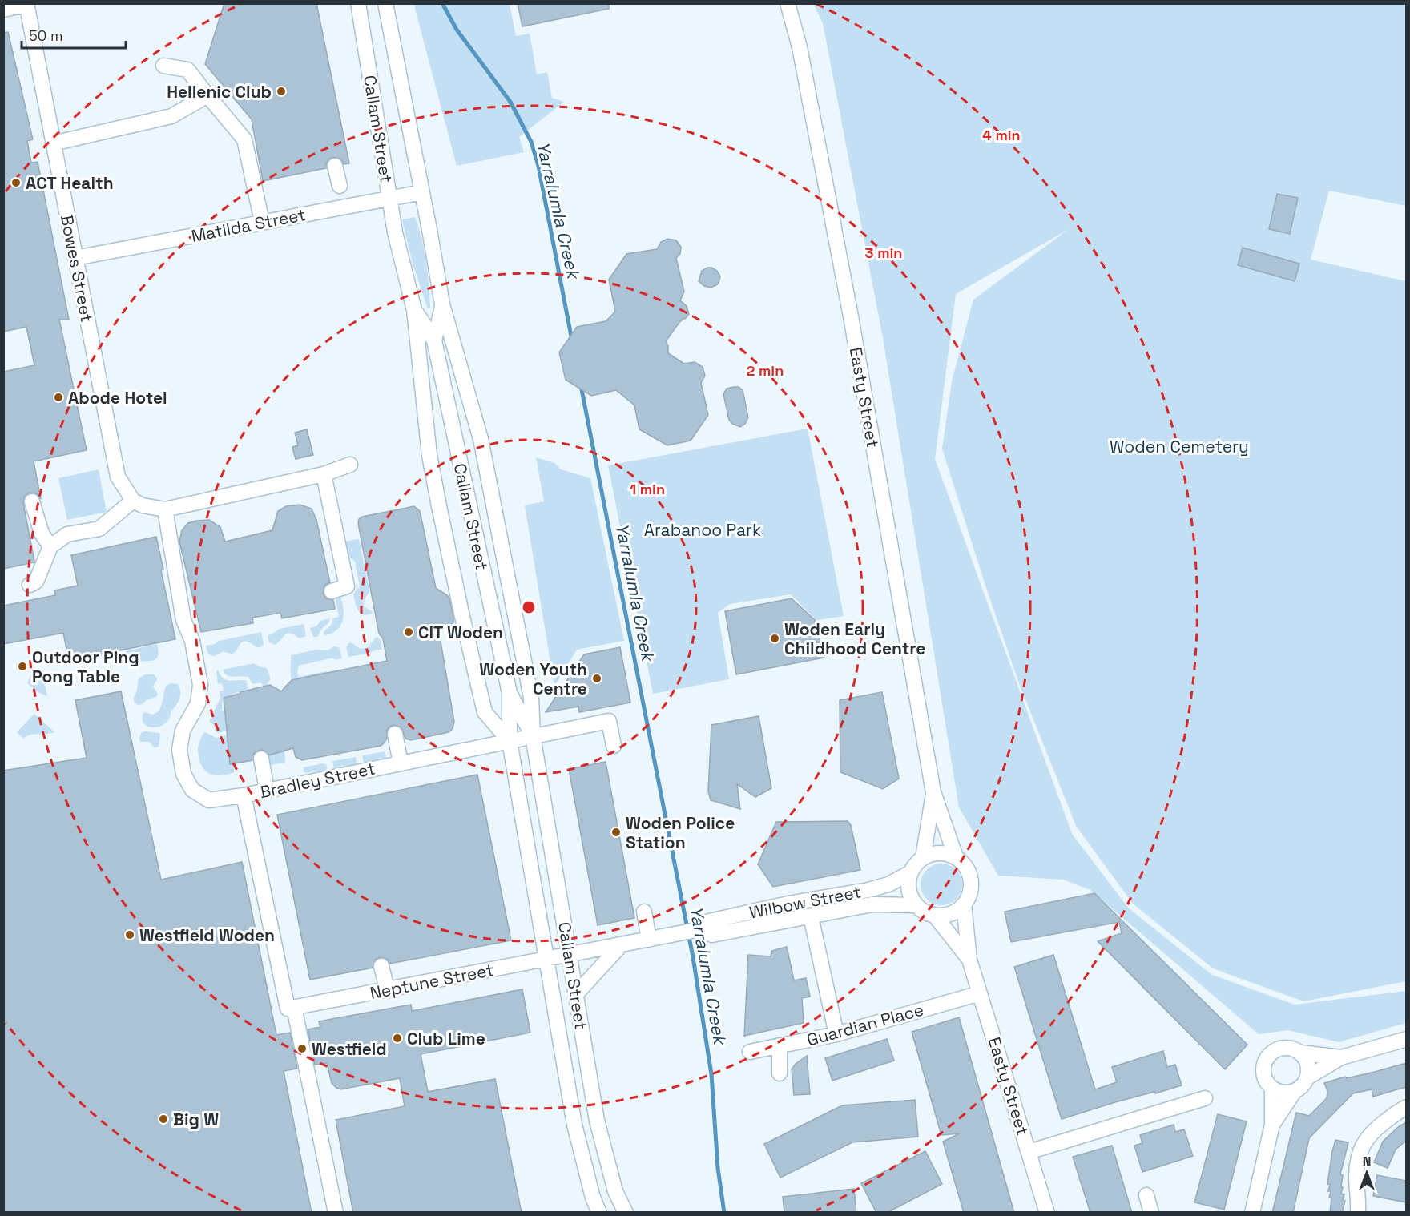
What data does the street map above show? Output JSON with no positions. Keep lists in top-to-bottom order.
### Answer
{
  "streets": {
    "street": [
      "Callam Street",
      "Matilda Street",
      "Bowes Street",
      "Easty Street",
      "Bradley Street",
      "Wilbow Street",
      "Neptune Street",
      "Guardian Place"
    ]
  },
  "crossings": [
    ["Callam Street", "Matilda Street"],
    ["Callam Street", "Bradley Street"],
    ["Callam Street", "Wilbow Street"],
    ["Callam Street", "Neptune Street"],
    ["Matilda Street", "Bowes Street"],
    ["Easty Street", "Wilbow Street"],
    ["Easty Street", "Guardian Place"],
    ["Bradley Street", "Neptune Street"],
    ["Wilbow Street", "Neptune Street"]
  ],
  "water": ["Yarralumla Creek"],
  "parks": ["Woden Cemetery", "Arabanoo Park"],
  "places": [
    "Hellenic Club",
    "ACT Health",
    "Abode Hotel",
    "CIT Woden",
    "Woden Early Childhood Centre",
    "Outdoor Ping Pong Table",
    "Woden Youth Centre",
    "Woden Police Station",
    "Westfield Woden",
    "Club Lime",
    "Westfield",
    "Big W"
  ],
  "scale_bar": "50 m",
  "north": "top",
  "rings": [
    "4 min",
    "3 min",
    "2 min",
    "1 min"
  ]
}
